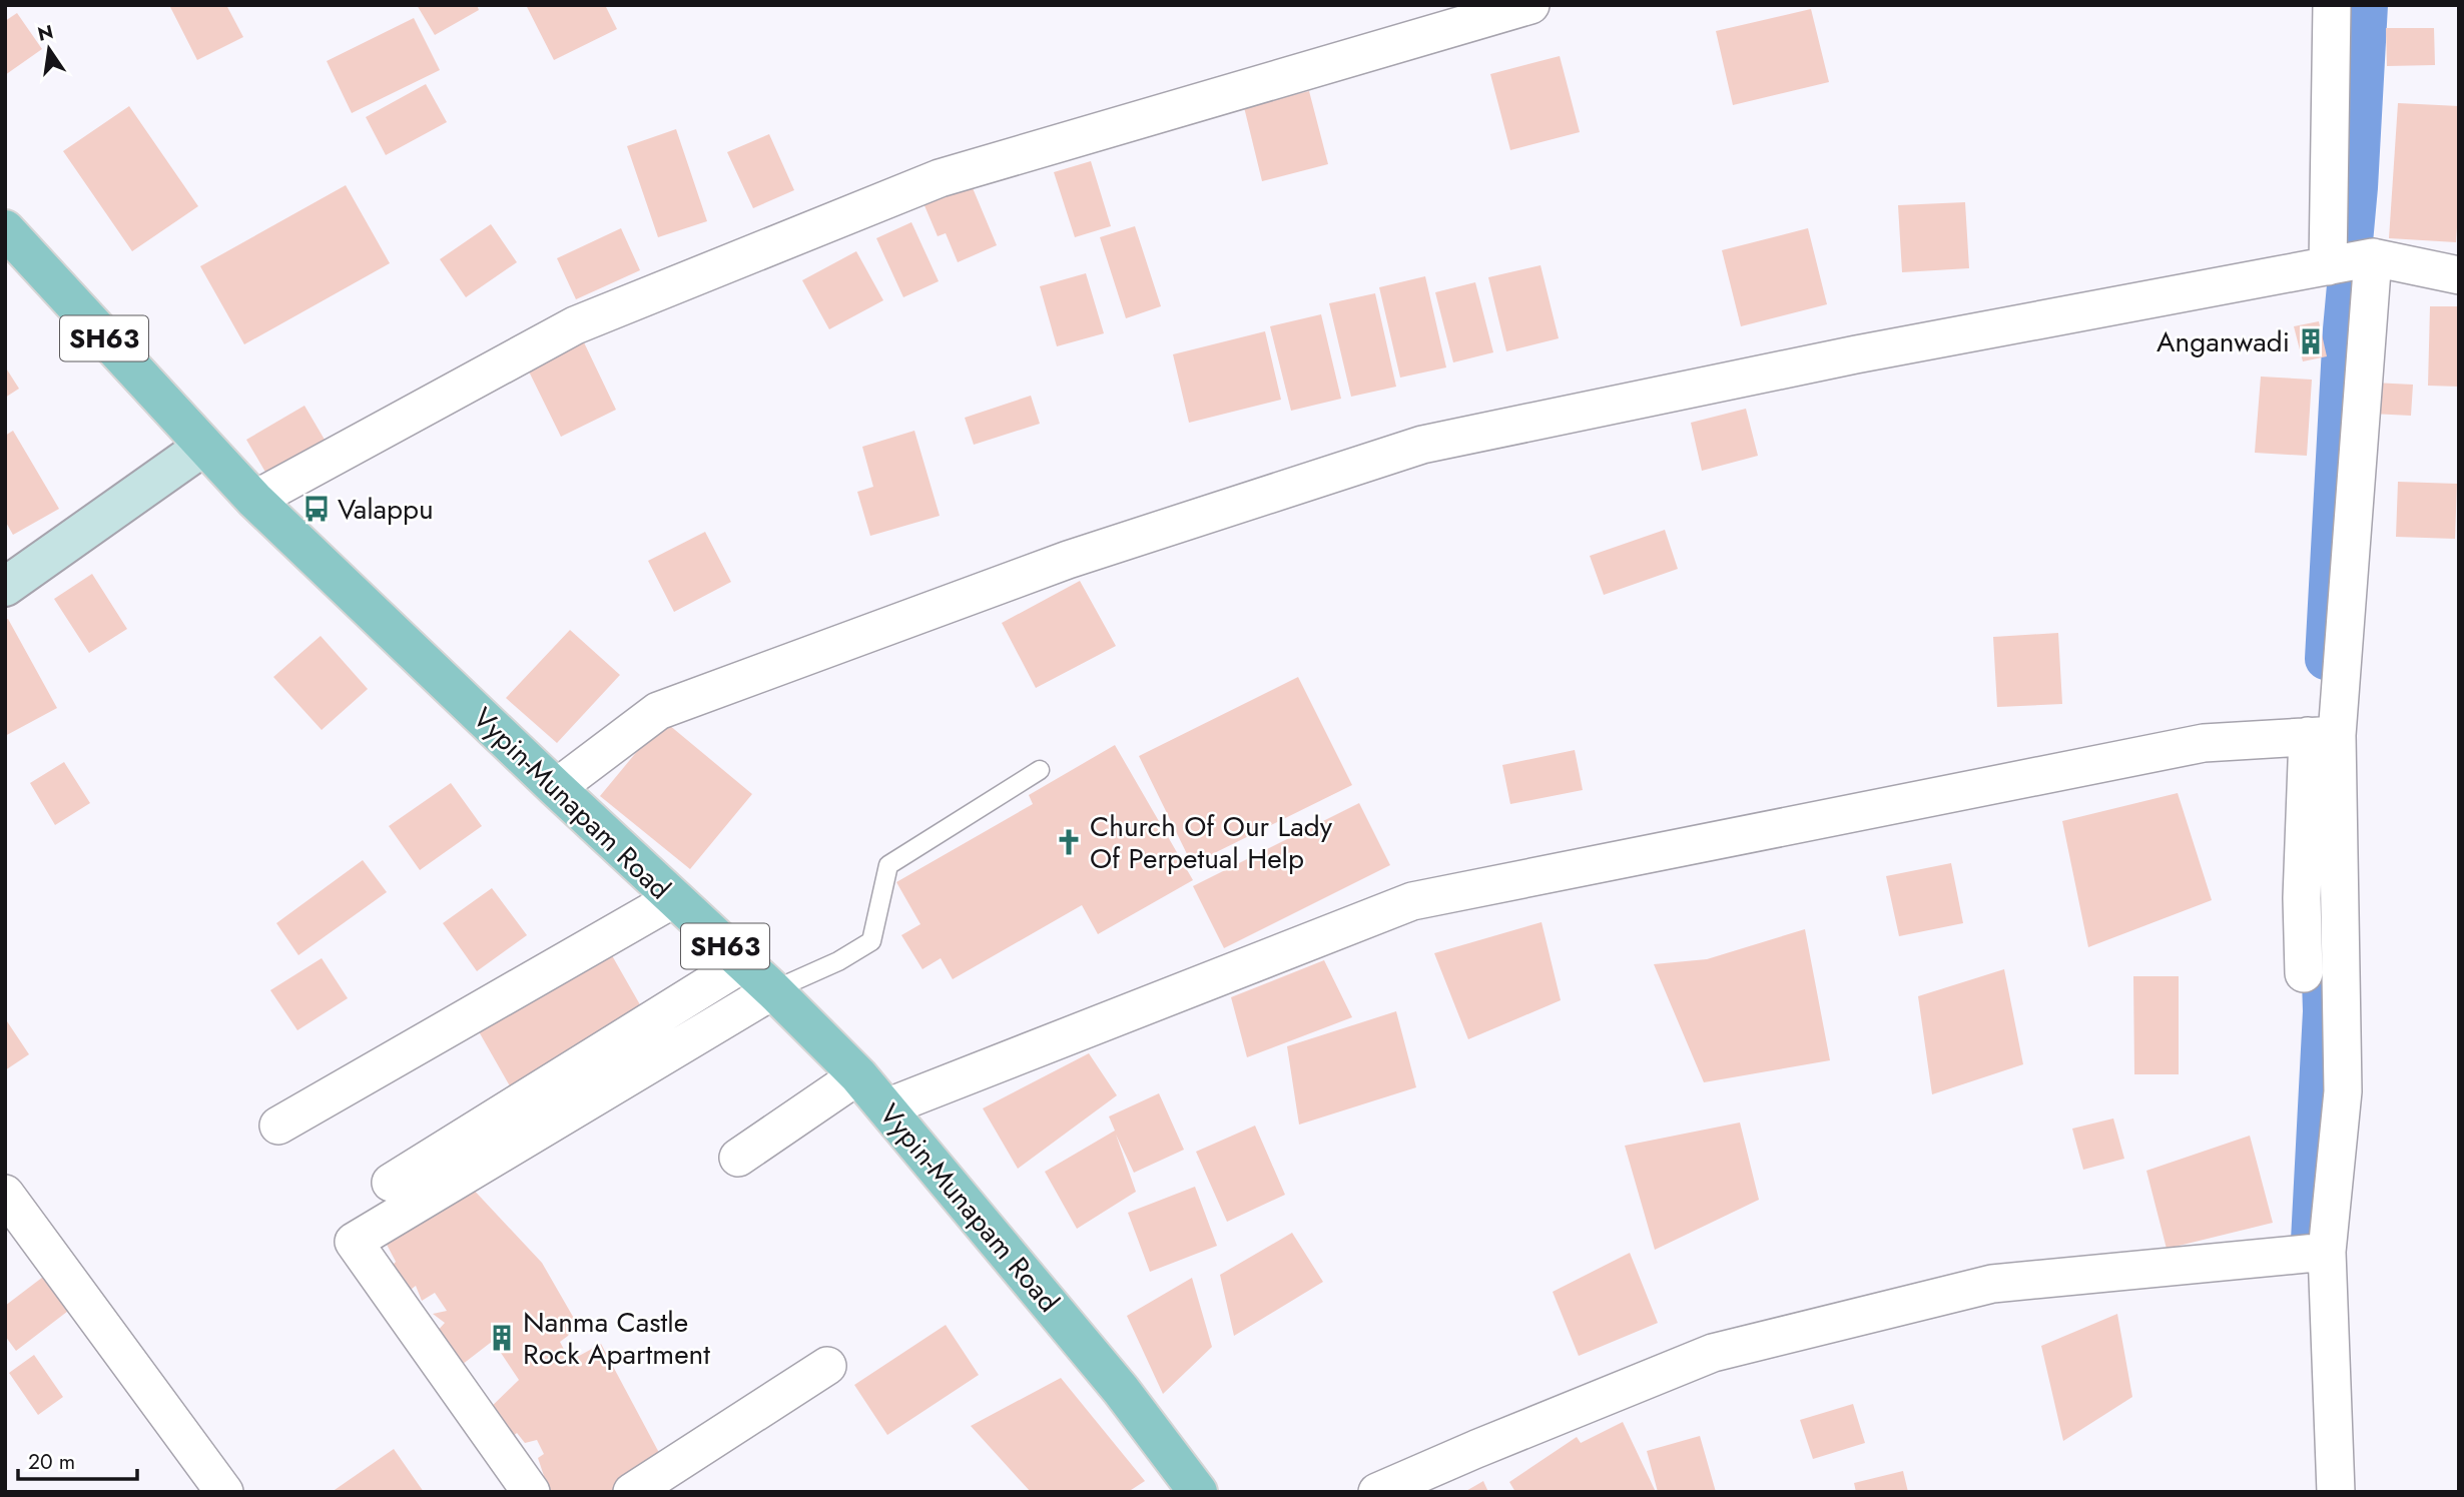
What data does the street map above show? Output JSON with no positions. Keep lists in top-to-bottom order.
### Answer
{
  "streets": {
    "main road": ["SH63", "Vypin-Munapam Road"]
  },
  "places": {
    "building": ["Anganwadi", "Nanma Castle Rock Apartment"],
    "bus stop": ["Valappu"],
    "church": ["Church Of Our Lady Of Perpetual Help"]
  },
  "scale_bar": "20 m",
  "north": "top"
}
